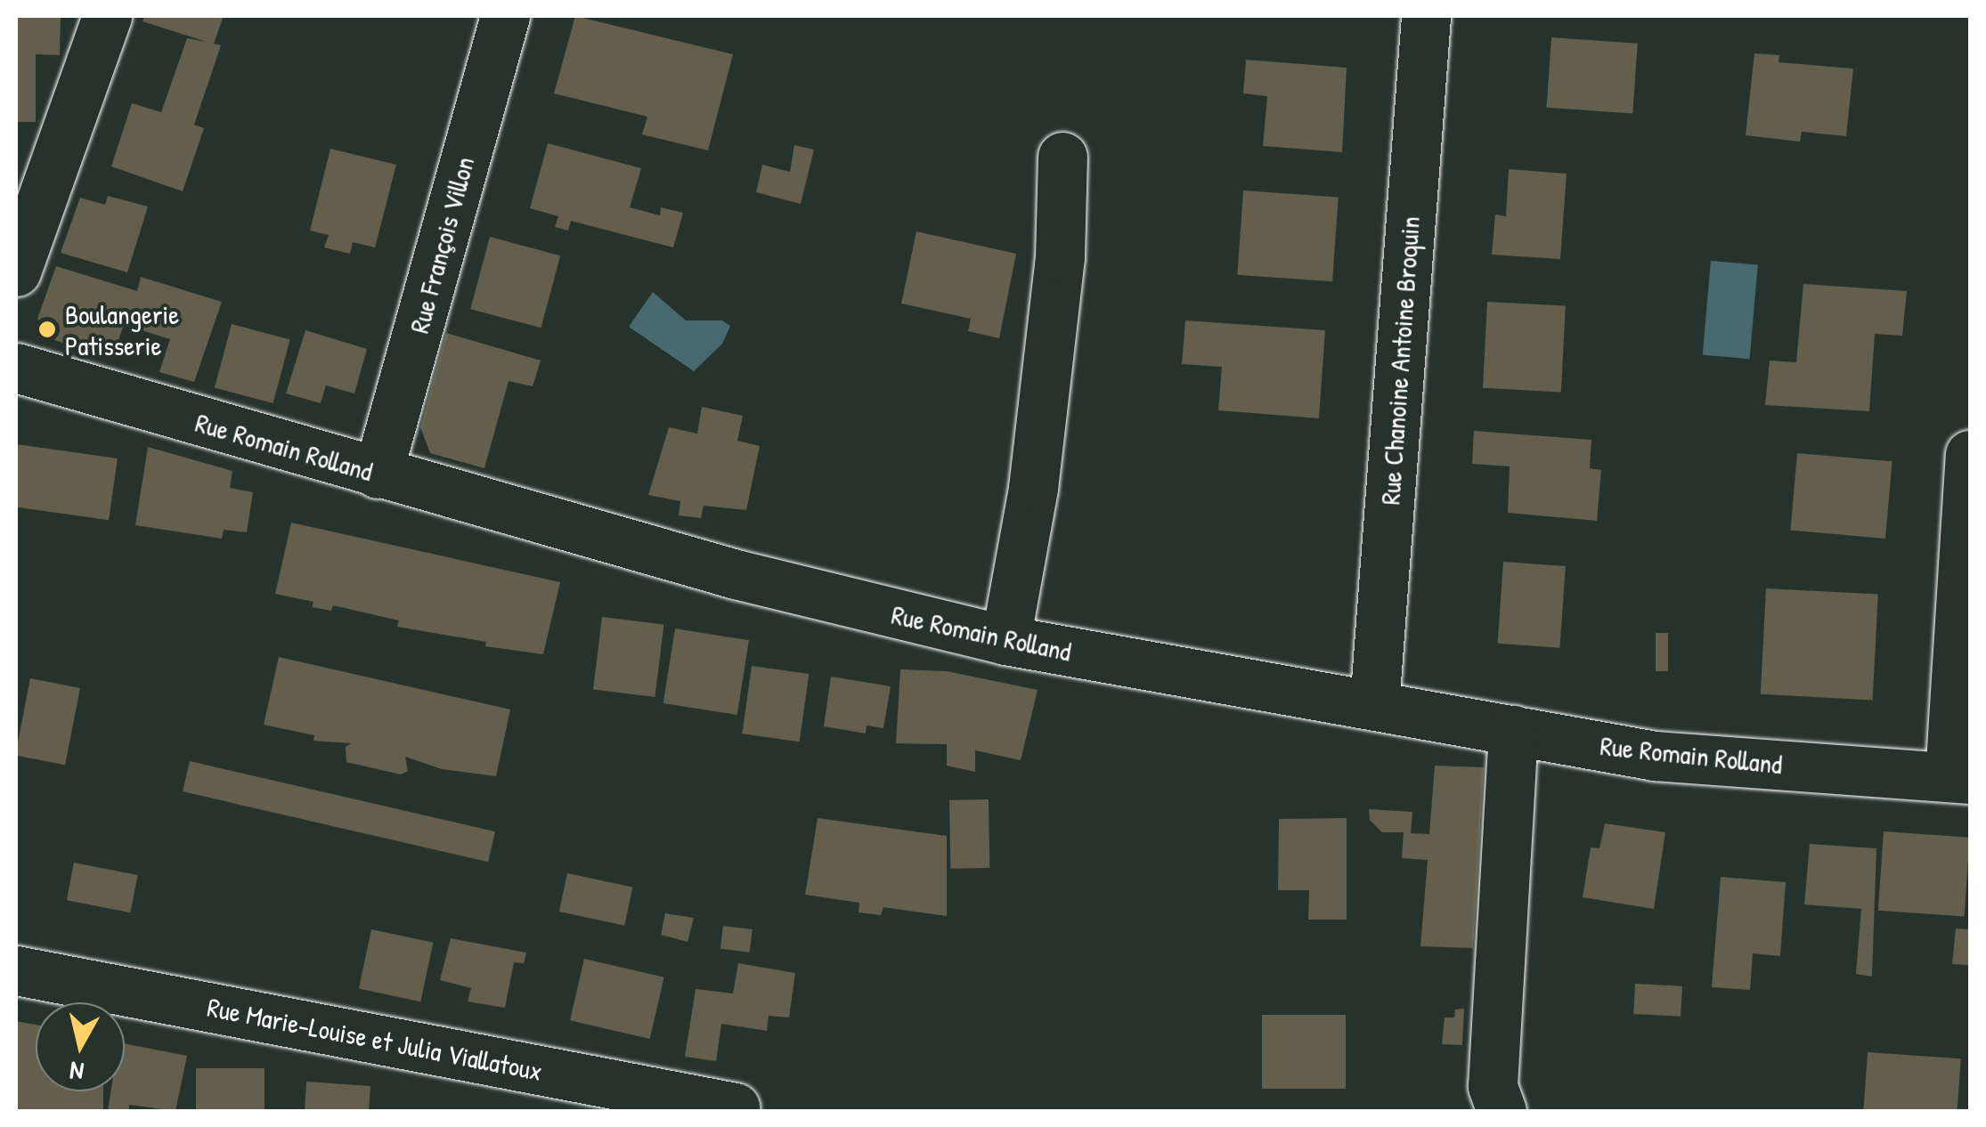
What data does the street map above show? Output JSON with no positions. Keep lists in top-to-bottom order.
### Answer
{
  "streets": {
    "street": [
      "Rue François Villon",
      "Rue Chanoine Antoine Broquin",
      "Rue Romain Rolland",
      "Rue Marie-Louise et Julia Viallatoux"
    ]
  },
  "crossings": [
    ["Rue François Villon", "Rue Romain Rolland"],
    ["Rue Chanoine Antoine Broquin", "Rue Romain Rolland"]
  ],
  "places": ["Boulangerie Patisserie"],
  "north": "bottom"
}
